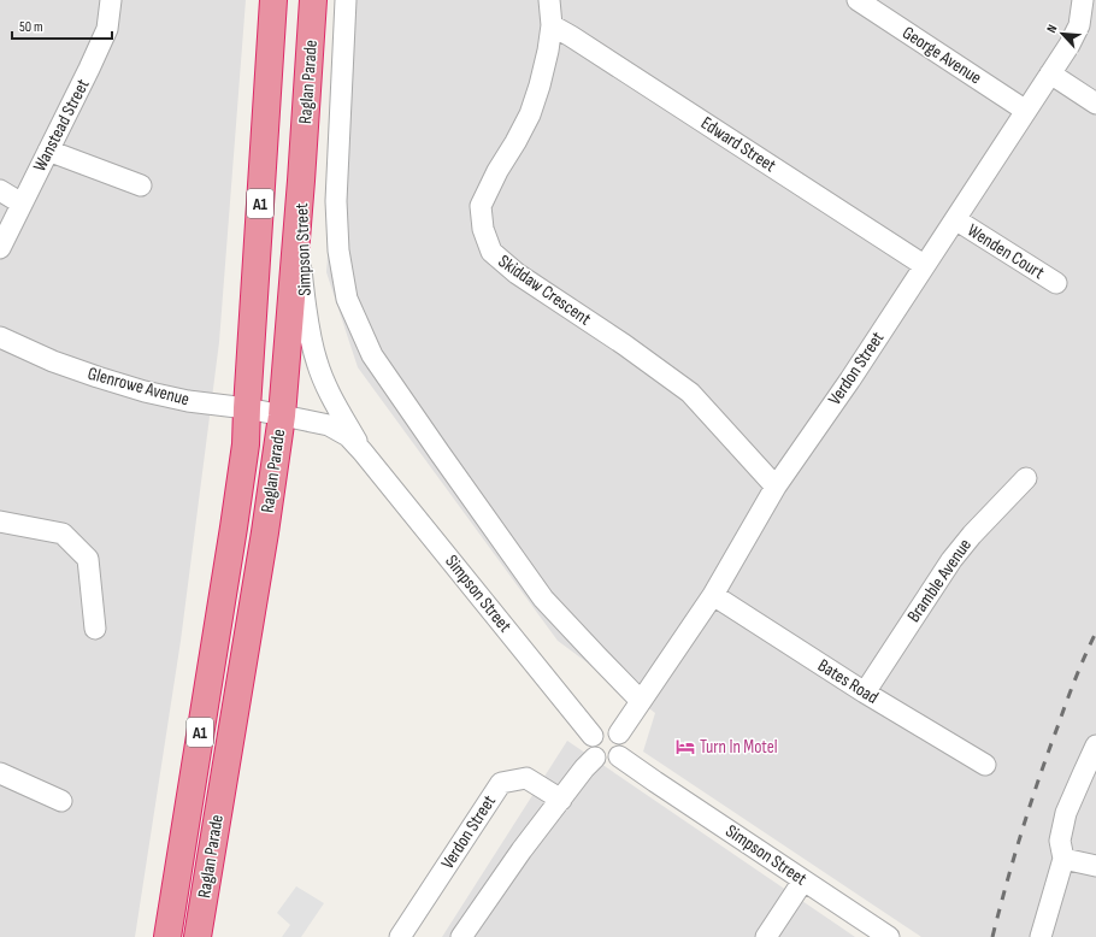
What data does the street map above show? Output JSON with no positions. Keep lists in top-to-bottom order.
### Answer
{
  "streets": {
    "highway": ["Raglan Parade", "A1"],
    "street": [
      "George Avenue",
      "Wanstead Street",
      "Edward Street",
      "Simpson Street",
      "Wenden Court",
      "Skiddaw Crescent",
      "Verdon Street",
      "Glenrowe Avenue",
      "Bramble Avenue",
      "Bates Road"
    ]
  },
  "crossings": [
    ["George Avenue", "Verdon Street"],
    ["Raglan Parade", "Simpson Street"],
    ["Raglan Parade", "Verdon Street"],
    ["Raglan Parade", "Glenrowe Avenue"],
    ["Edward Street", "Skiddaw Crescent"],
    ["Edward Street", "Verdon Street"],
    ["Simpson Street", "Verdon Street"],
    ["Simpson Street", "Glenrowe Avenue"],
    ["Wenden Court", "Verdon Street"],
    ["Skiddaw Crescent", "Verdon Street"],
    ["Verdon Street", "Bates Road"],
    ["Bramble Avenue", "Bates Road"]
  ],
  "places": {
    "hotel": ["Turn In Motel"]
  },
  "scale_bar": "50 m",
  "north": "top left"
}
